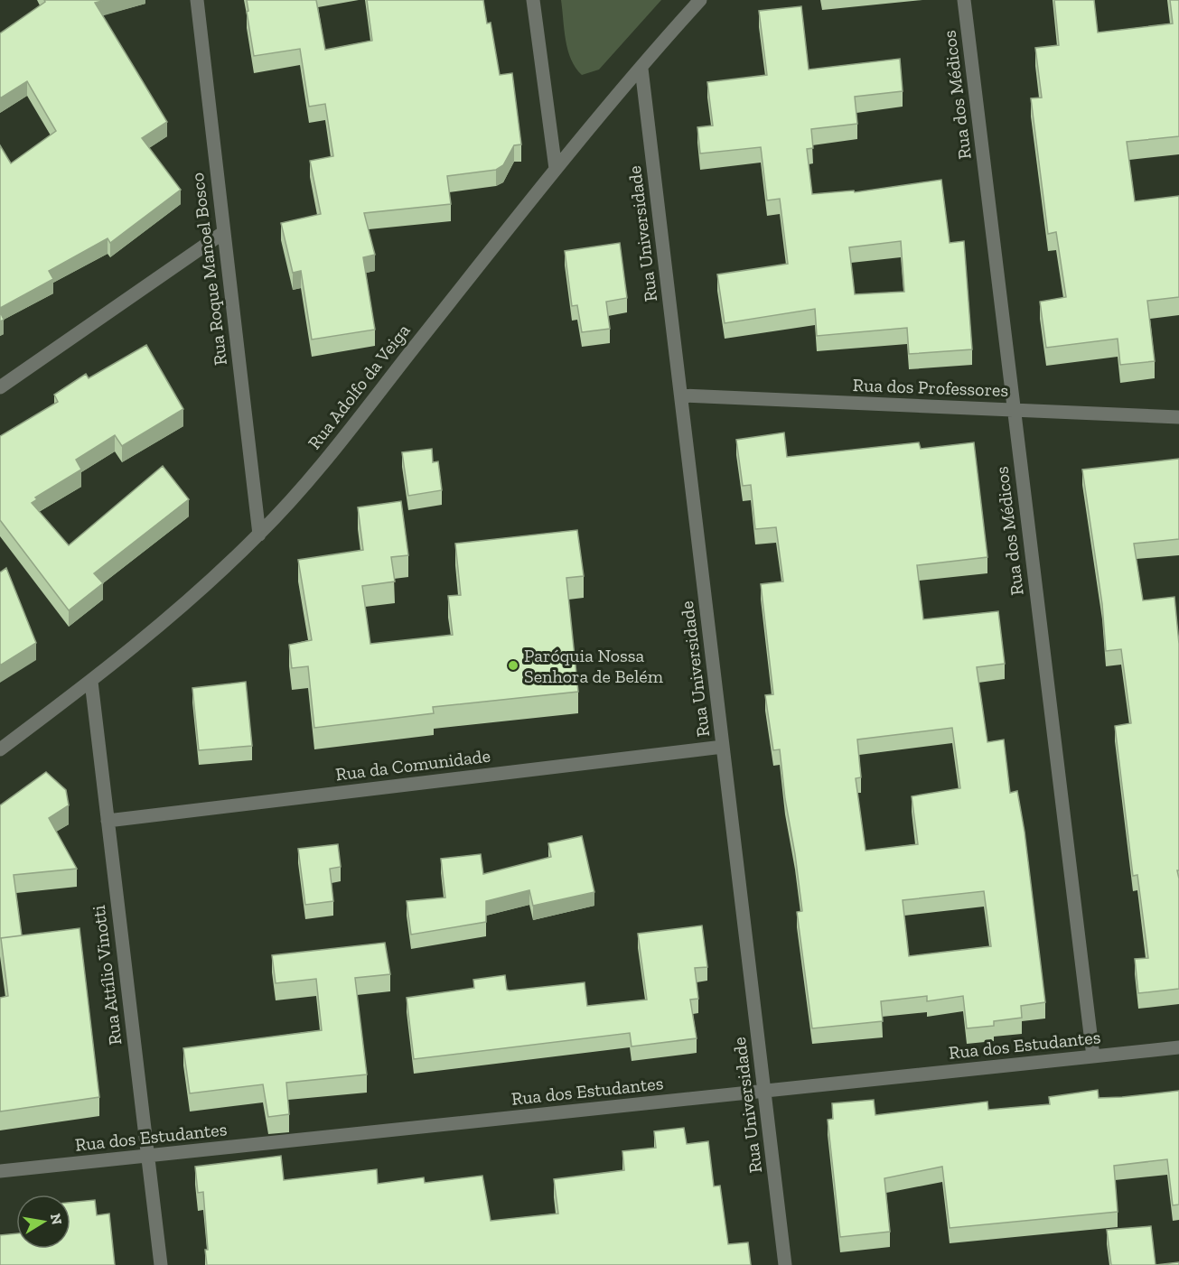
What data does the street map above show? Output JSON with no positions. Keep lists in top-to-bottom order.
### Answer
{
  "streets": {
    "street": [
      "Rua dos Médicos",
      "Rua Universidade",
      "Rua Roque Manoel Bosco",
      "Rua Adolfo da Veiga",
      "Rua dos Professores",
      "Rua da Comunidade",
      "Rua Attílio Vinotti",
      "Rua dos Estudantes"
    ]
  },
  "crossings": [
    ["Rua dos Médicos", "Rua dos Professores"],
    ["Rua dos Médicos", "Rua dos Estudantes"],
    ["Rua Universidade", "Rua Adolfo da Veiga"],
    ["Rua Universidade", "Rua dos Professores"],
    ["Rua Universidade", "Rua da Comunidade"],
    ["Rua Universidade", "Rua dos Estudantes"],
    ["Rua Roque Manoel Bosco", "Rua Adolfo da Veiga"],
    ["Rua Adolfo da Veiga", "Rua Attílio Vinotti"],
    ["Rua da Comunidade", "Rua Attílio Vinotti"],
    ["Rua Attílio Vinotti", "Rua dos Estudantes"]
  ],
  "places": ["Paróquia Nossa Senhora de Belém"],
  "north": "right"
}
